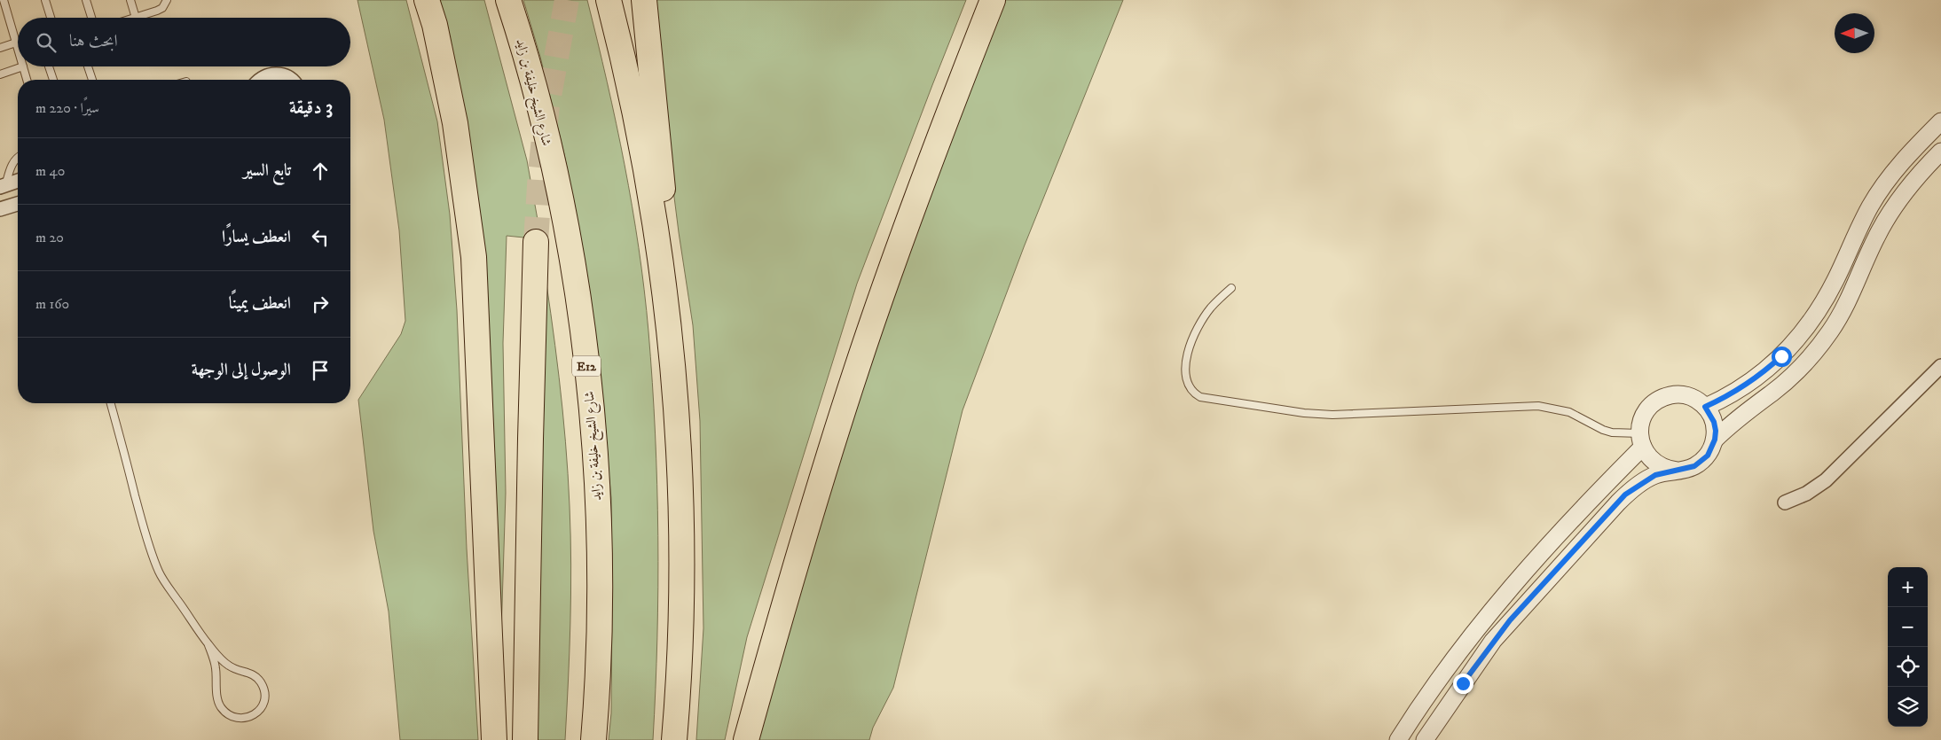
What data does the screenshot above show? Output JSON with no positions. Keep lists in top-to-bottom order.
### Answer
{
  "streets": {
    "highway": ["شارع الشيخ خليفة بن زايد", "E12"]
  },
  "north": "left",
  "page": {
    "search": "ابحث هنا",
    "heading": ["3 دقيقة", "سيرًا · 220 m"],
    "list": [
      ["تابع السير", "40 m"],
      ["انعطف يسارًا", "20 m"],
      ["انعطف يمينًا", "160 m"],
      "الوصول إلى الوجهة"
    ],
    "map_buttons": ["+", "−"]
  }
}
